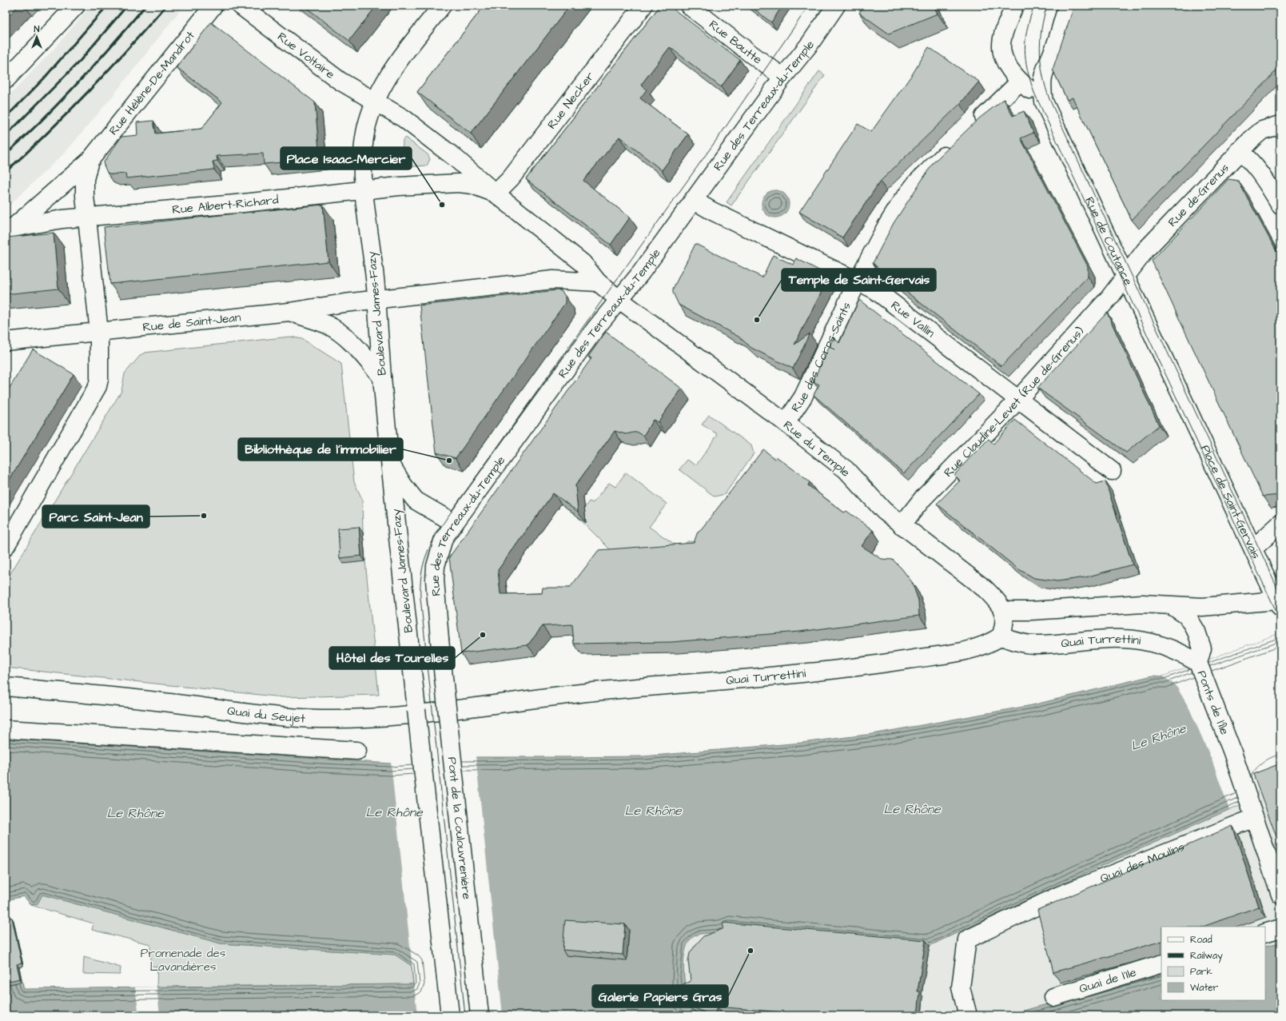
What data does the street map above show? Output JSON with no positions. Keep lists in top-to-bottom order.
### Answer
{
  "streets": {
    "street": [
      "Rue Bautte",
      "Rue Voltaire",
      "Rue Hélène-De-Mandrot",
      "Rue Necker",
      "Rue des Terreaux-du-Temple",
      "Rue de-Grenus",
      "Rue Albert-Richard",
      "Rue de Coutance",
      "Boulevard James-Fazy",
      "Rue Vallin",
      "Rue de Saint-Jean",
      "Rue des Corps-Saints",
      "Rue Claudine-Levet (Rue de-Grenus)",
      "Rue du Temple",
      "Place de Saint-Gervais",
      "Quai Turrettini",
      "Ponts de l'Île",
      "Quai du Seujet",
      "Pont de la Coulouvrenière",
      "Quai des Moulins",
      "Quai de l'Ile"
    ]
  },
  "crossings": [
    ["Rue Bautte", "Rue des Terreaux-du-Temple"],
    ["Rue Voltaire", "Rue Necker"],
    ["Rue Voltaire", "Rue Albert-Richard"],
    ["Rue Voltaire", "Boulevard James-Fazy"],
    ["Rue Voltaire", "Rue du Temple"],
    ["Rue Hélène-De-Mandrot", "Rue Albert-Richard"],
    ["Rue Necker", "Rue Albert-Richard"],
    ["Rue Necker", "Rue du Temple"],
    ["Rue des Terreaux-du-Temple", "Rue Vallin"],
    ["Rue des Terreaux-du-Temple", "Rue du Temple"],
    ["Rue des Terreaux-du-Temple", "Pont de la Coulouvrenière"],
    ["Rue de-Grenus", "Rue de Coutance"],
    ["Rue de-Grenus", "Rue Claudine-Levet (Rue de-Grenus)"],
    ["Rue Albert-Richard", "Boulevard James-Fazy"],
    ["Rue Albert-Richard", "Rue du Temple"],
    ["Rue de Coutance", "Rue Claudine-Levet (Rue de-Grenus)"],
    ["Rue de Coutance", "Place de Saint-Gervais"],
    ["Boulevard James-Fazy", "Rue de Saint-Jean"],
    ["Rue Vallin", "Rue des Corps-Saints"],
    ["Rue Vallin", "Rue Claudine-Levet (Rue de-Grenus)"],
    ["Rue de Saint-Jean", "Rue du Temple"],
    ["Rue des Corps-Saints", "Rue du Temple"],
    ["Rue Claudine-Levet (Rue de-Grenus)", "Rue du Temple"],
    ["Place de Saint-Gervais", "Ponts de l'Île"],
    ["Quai Turrettini", "Ponts de l'Île"],
    ["Quai Turrettini", "Quai du Seujet"],
    ["Ponts de l'Île", "Quai des Moulins"]
  ],
  "water": ["Le Rhône"],
  "parks": ["Promenade des Lavandières"],
  "places": [
    "Place Isaac-Mercier",
    "Temple de Saint-Gervais",
    "Bibliothèque de l'immobilier",
    "Parc Saint-Jean",
    "Hôtel des Tourelles",
    "Galerie Papiers Gras"
  ],
  "legend": [
    "Road",
    "Railway",
    "Park",
    "Water"
  ],
  "north": "top"
}
